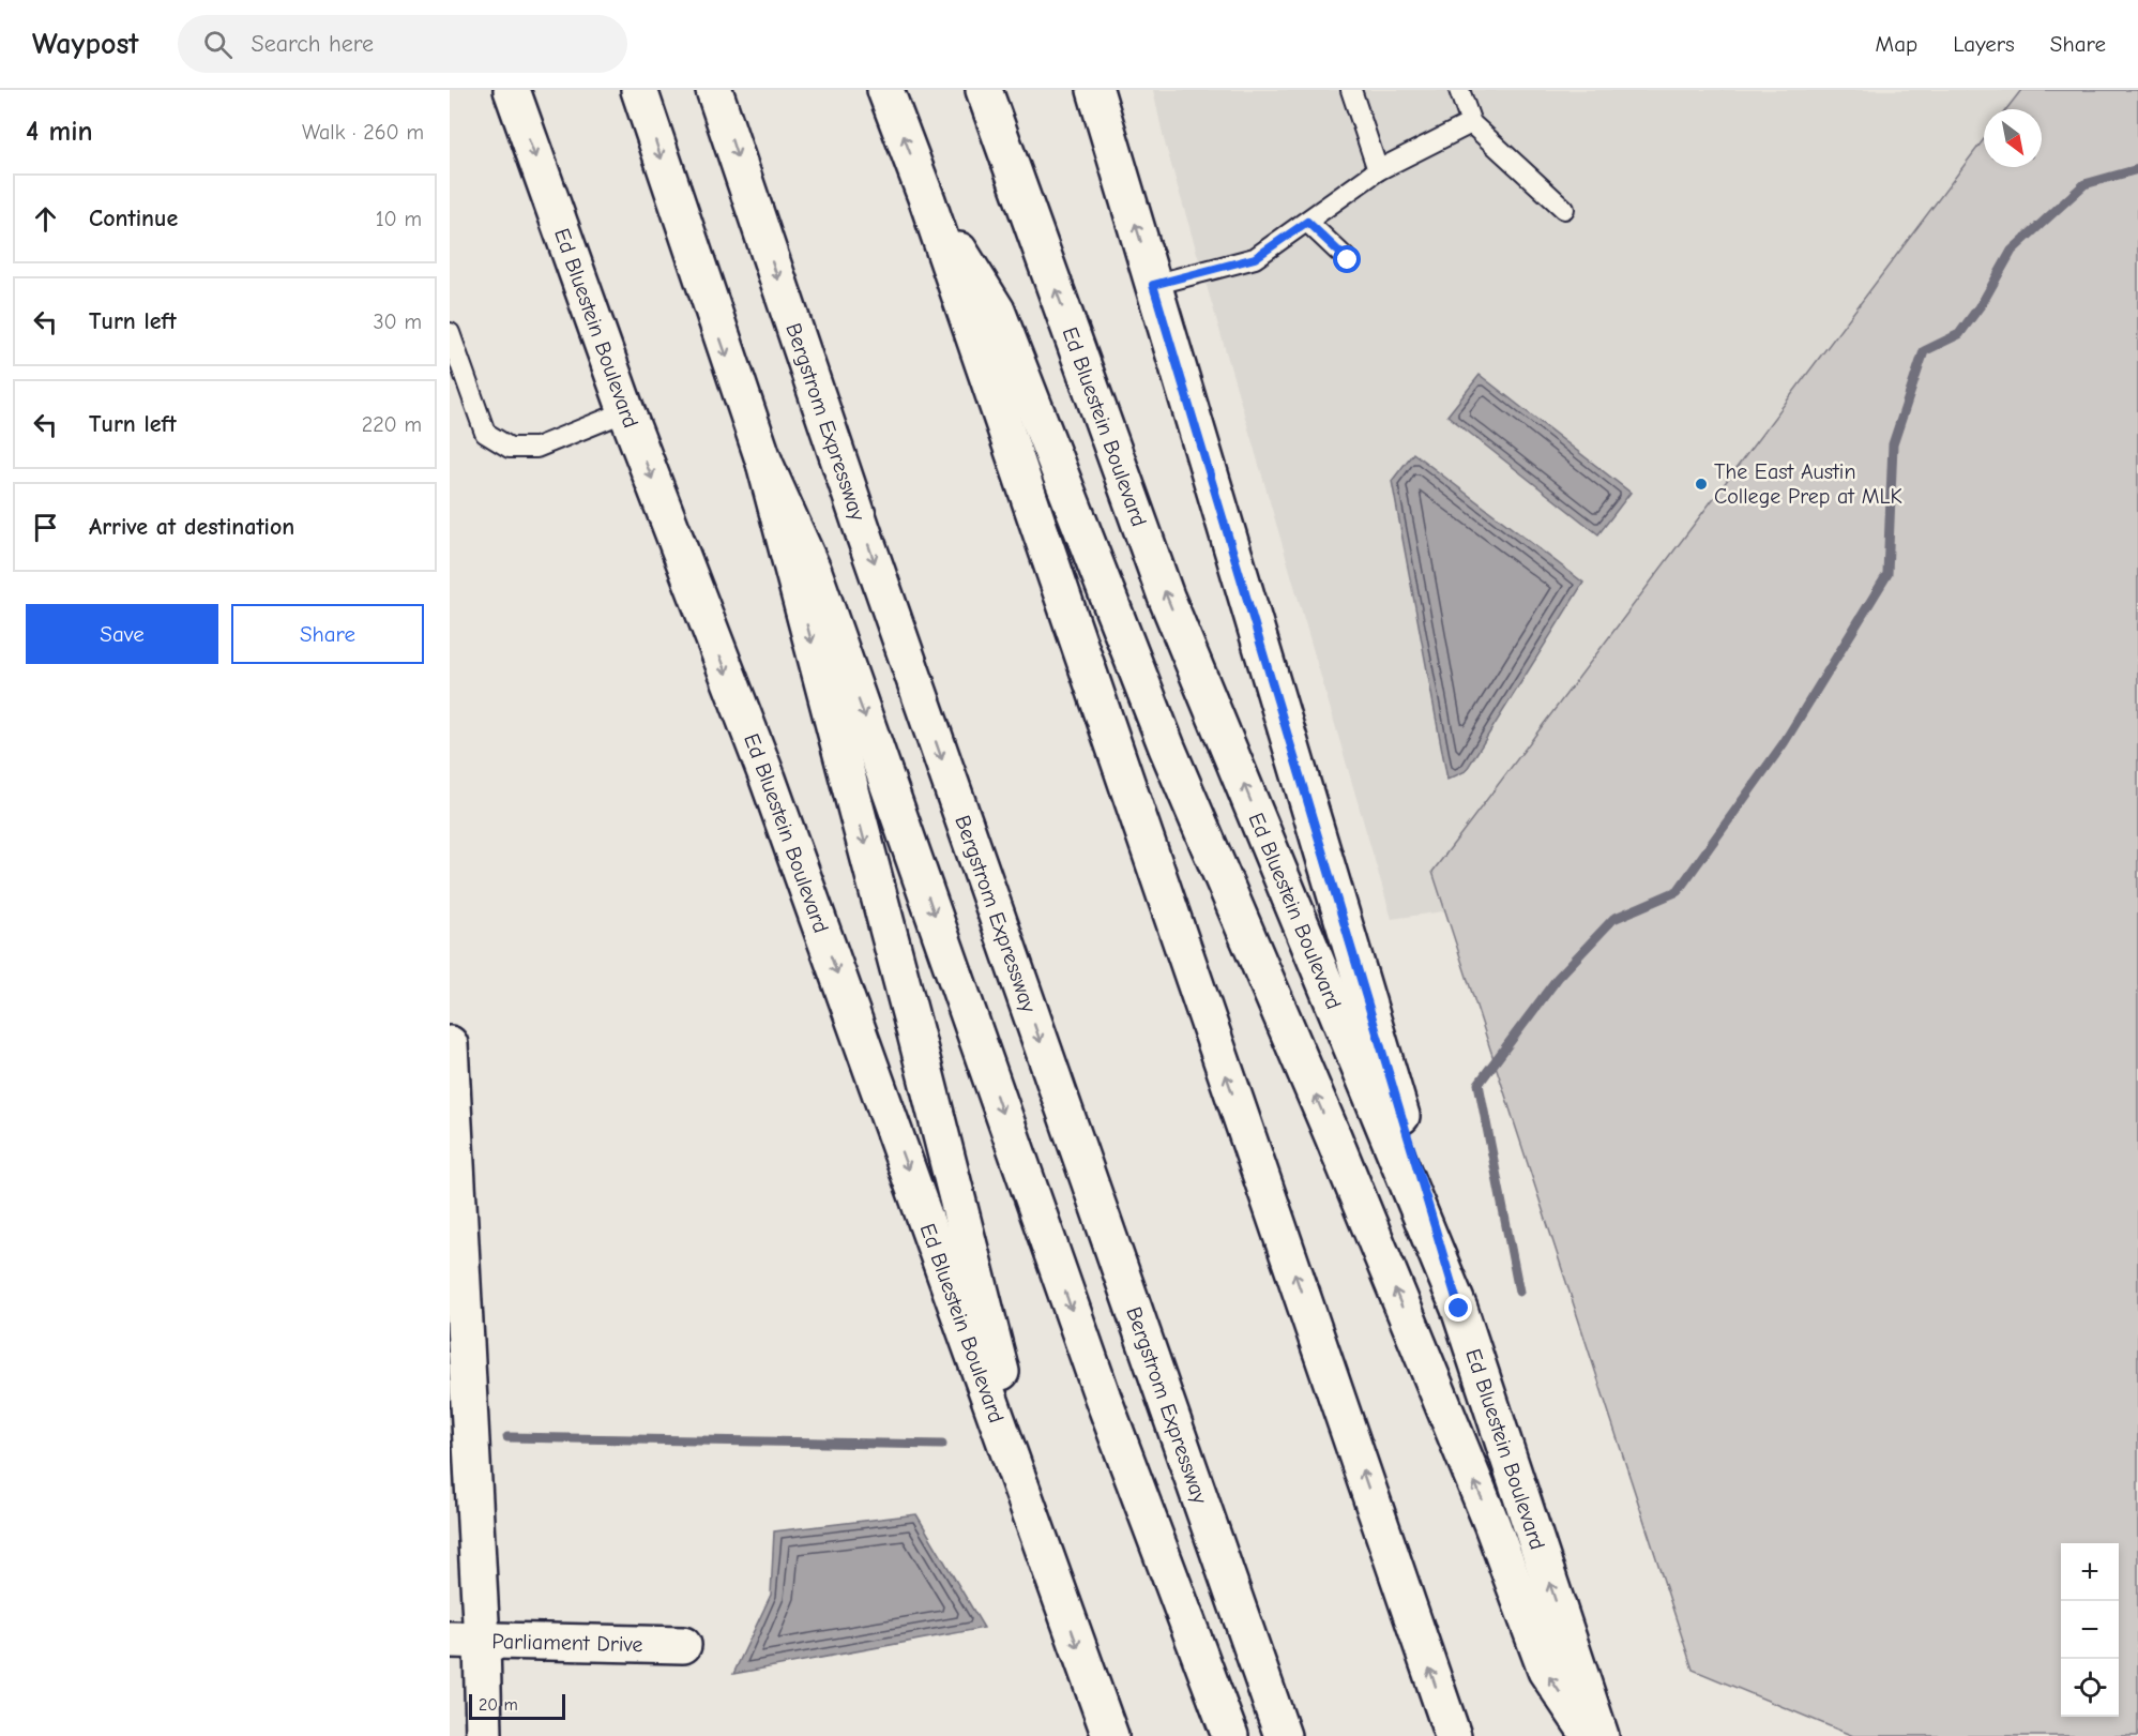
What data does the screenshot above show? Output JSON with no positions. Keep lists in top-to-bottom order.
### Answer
{
  "streets": {
    "main road": ["Ed Bluestein Boulevard", "Bergstrom Expressway", "Parliament Drive"]
  },
  "places": ["The East Austin College Prep at MLK"],
  "scale_bar": "20 m",
  "north": "bottom right",
  "page": {
    "header": "Waypost",
    "search": "Search here",
    "nav": ["Map", "Layers", "Share"],
    "heading": ["4 min", "Walk · 260 m"],
    "list": [
      ["Continue", "10 m"],
      ["Turn left", "30 m"],
      ["Turn left", "220 m"],
      "Arrive at destination"
    ],
    "buttons": ["Save", "Share"],
    "map_buttons": ["+", "−"],
    "scale": "20 m"
  }
}
